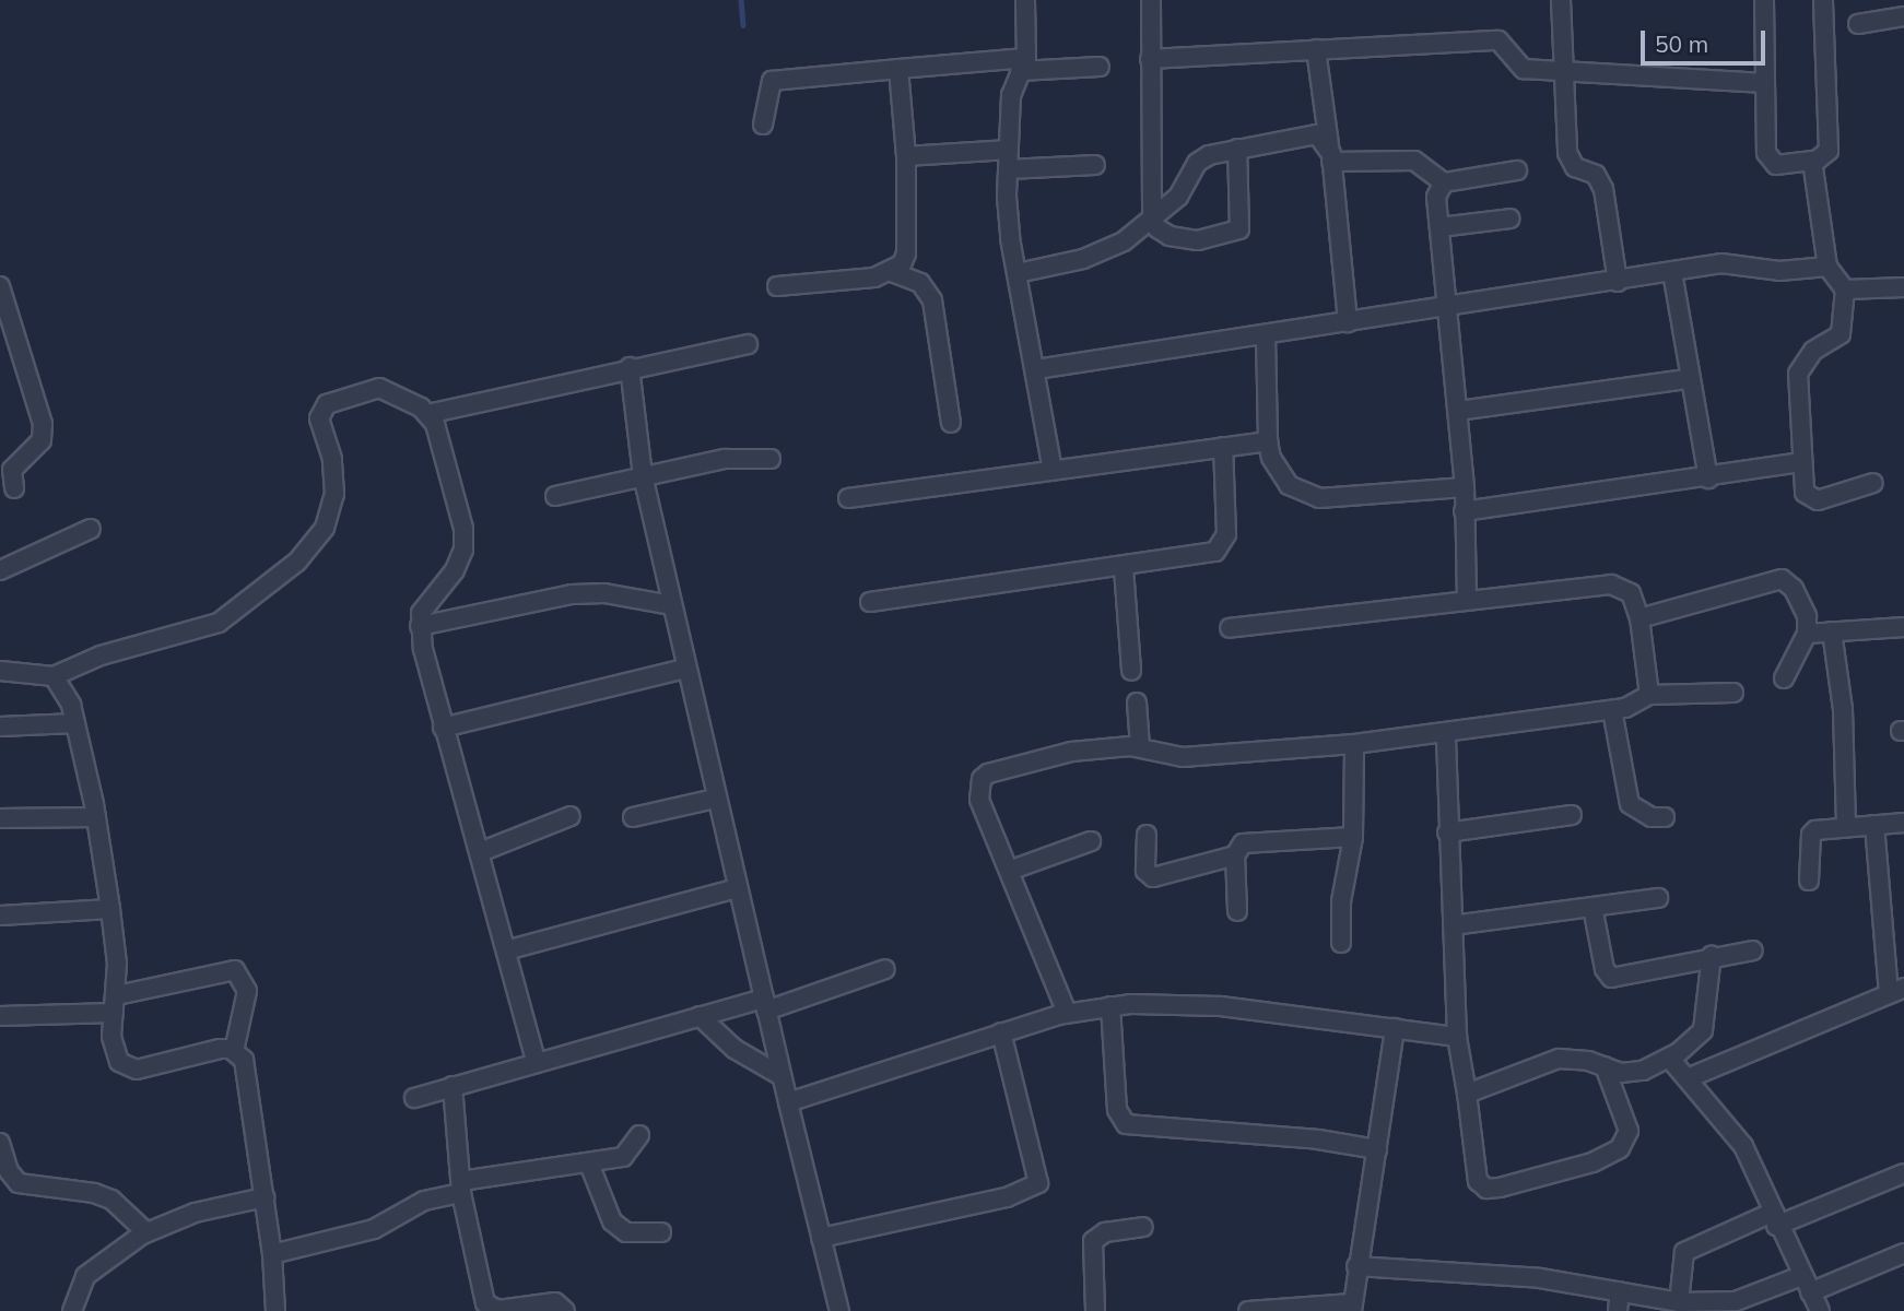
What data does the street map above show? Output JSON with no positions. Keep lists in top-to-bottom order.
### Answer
{
  "scale_bar": "50 m"
}
